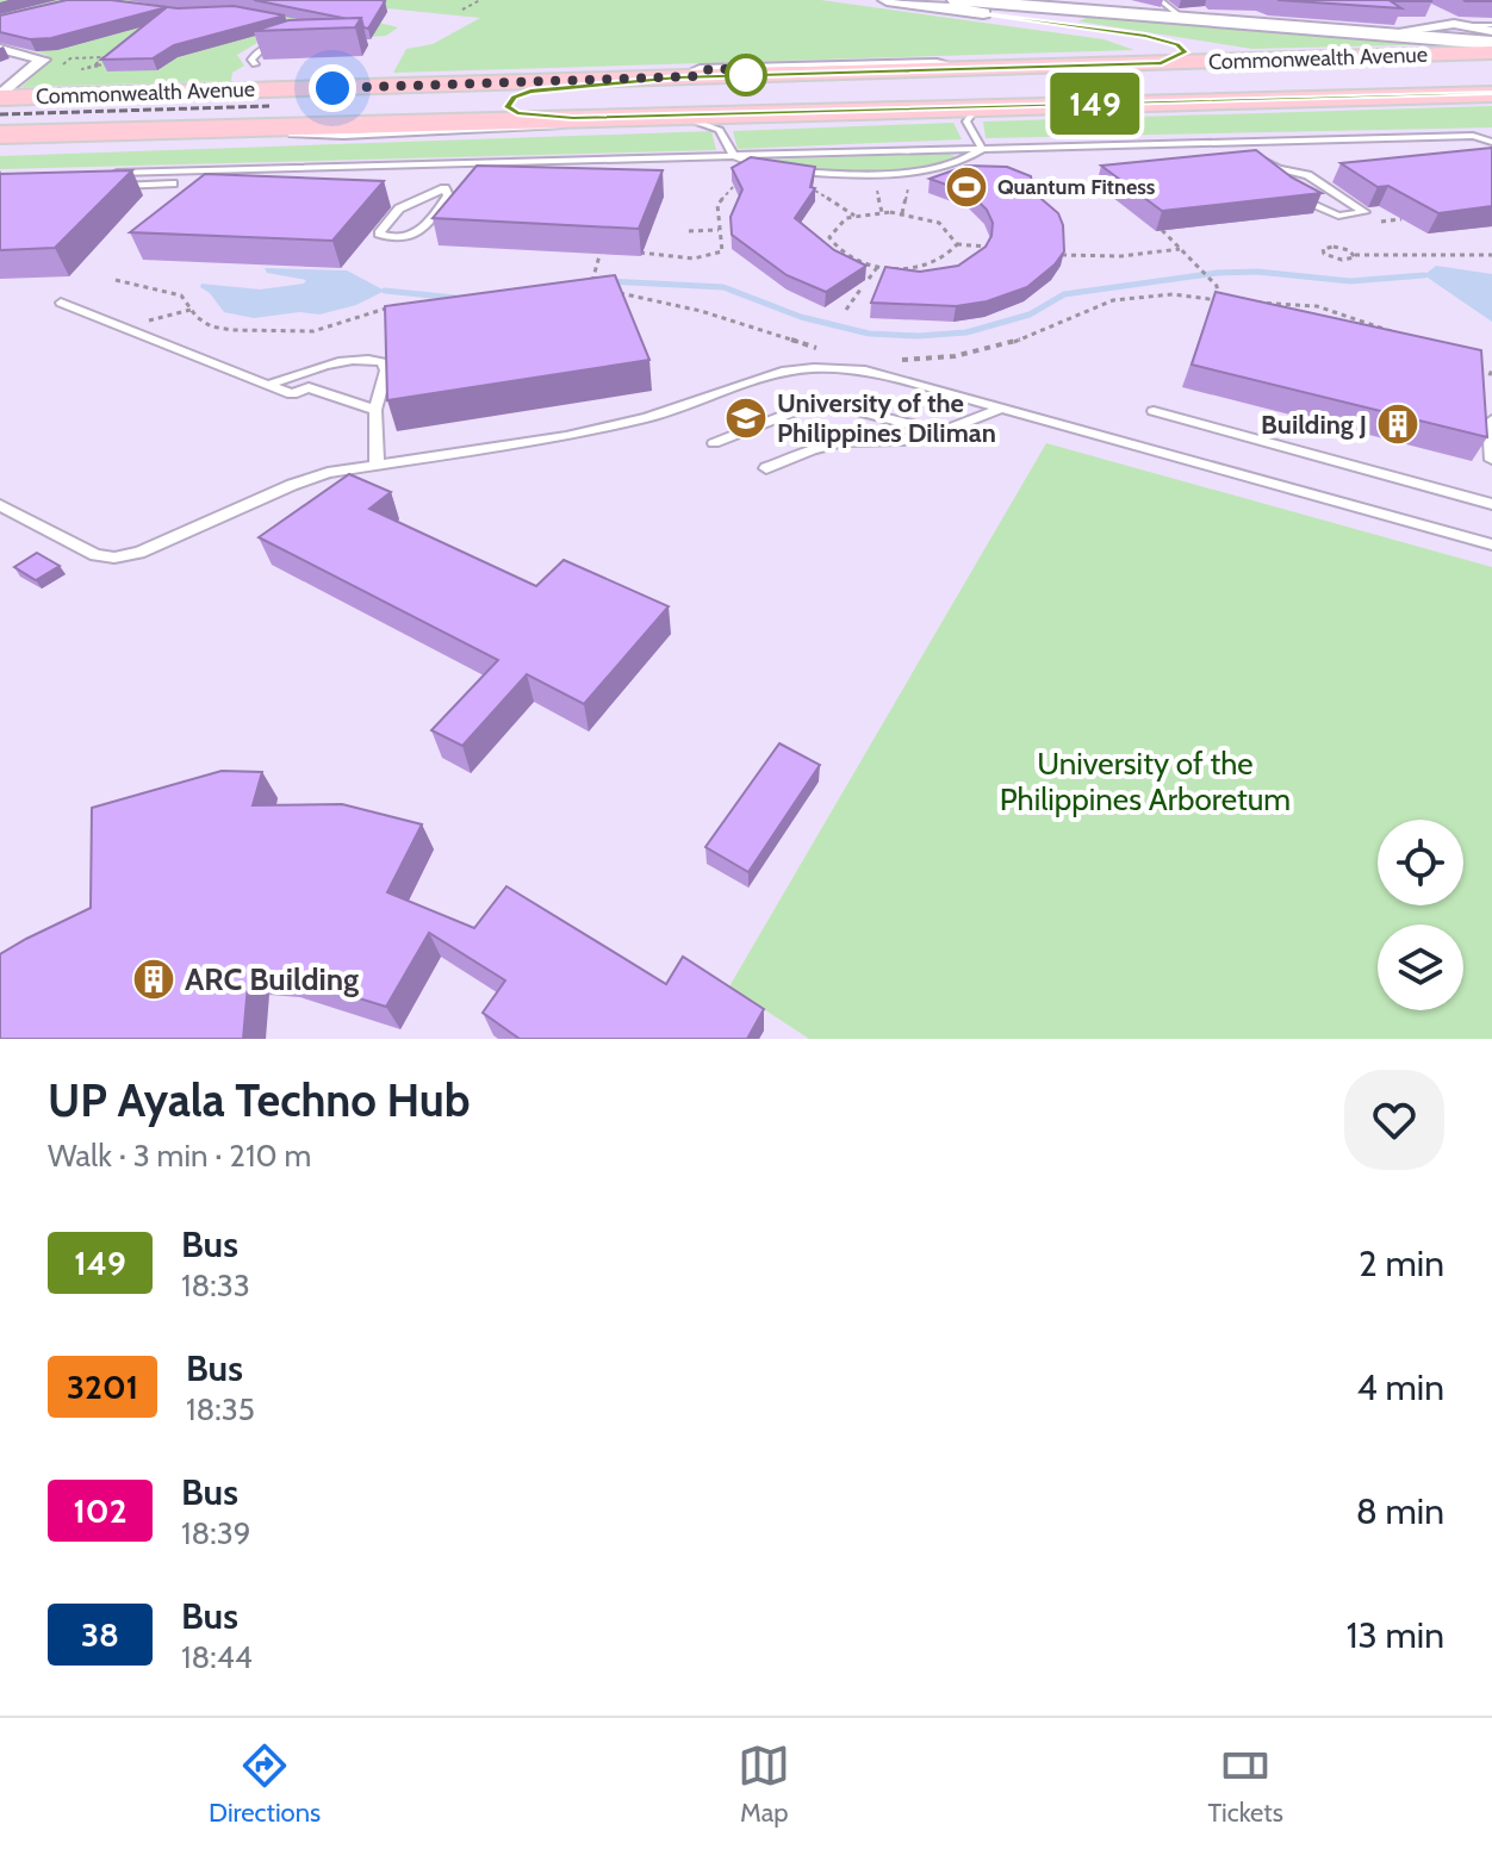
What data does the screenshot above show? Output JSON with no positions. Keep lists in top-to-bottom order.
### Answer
{
  "streets": {
    "main road": ["Commonwealth Avenue"]
  },
  "parks": ["University of the Philippines Arboretum"],
  "places": {
    "sports": ["Quantum Fitness"],
    "school or university": ["University of the Philippines Diliman"],
    "building": ["Building J", "ARC Building"]
  },
  "lines": ["bus line 149"],
  "page": {
    "on_map": "149",
    "heading": ["UP Ayala Techno Hub", "Walk · 3 min · 210 m"],
    "list": [
      {
        "mark": "149",
        "name": "Bus",
        "note": "18:33",
        "value": "2 min"
      },
      {
        "mark": "3201",
        "name": "Bus",
        "note": "18:35",
        "value": "4 min"
      },
      {
        "mark": "102",
        "name": "Bus",
        "note": "18:39",
        "value": "8 min"
      },
      {
        "mark": "38",
        "name": "Bus",
        "note": "18:44",
        "value": "13 min"
      }
    ],
    "tabs": ["Directions", "Map", "Tickets"]
  }
}
